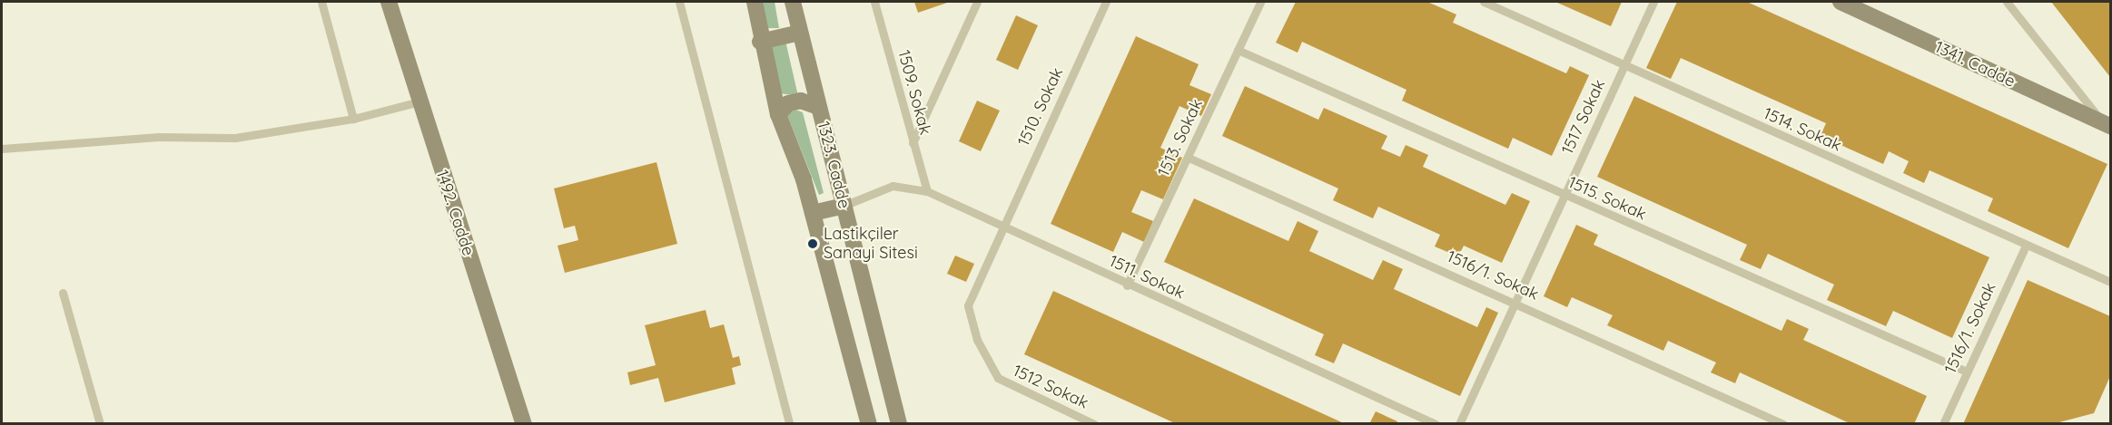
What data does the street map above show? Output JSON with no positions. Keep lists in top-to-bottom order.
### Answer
{
  "streets": {
    "main road": ["1341. Cadde", "1323. Cadde", "1492. Cadde"],
    "lane": [
      "1509. Sokak",
      "1510. Sokak",
      "1517 Sokak",
      "1514. Sokak",
      "1513. Sokak",
      "1515. Sokak",
      "1516/1. Sokak",
      "1511. Sokak",
      "1512 Sokak"
    ]
  },
  "crossings": [
    ["1509. Sokak", "1511. Sokak"],
    ["1510. Sokak", "1511. Sokak"],
    ["1510. Sokak", "1512 Sokak"],
    ["1517 Sokak", "1514. Sokak"],
    ["1517 Sokak", "1515. Sokak"],
    ["1517 Sokak", "1516/1. Sokak"],
    ["1514. Sokak", "1516/1. Sokak"],
    ["1513. Sokak", "1515. Sokak"],
    ["1513. Sokak", "1516/1. Sokak"],
    ["1513. Sokak", "1511. Sokak"],
    ["1323. Cadde", "1511. Sokak"],
    ["1515. Sokak", "1516/1. Sokak"],
    ["1511. Sokak", "1512 Sokak"]
  ],
  "places": ["Lastikçiler Sanayi Sitesi"]
}
